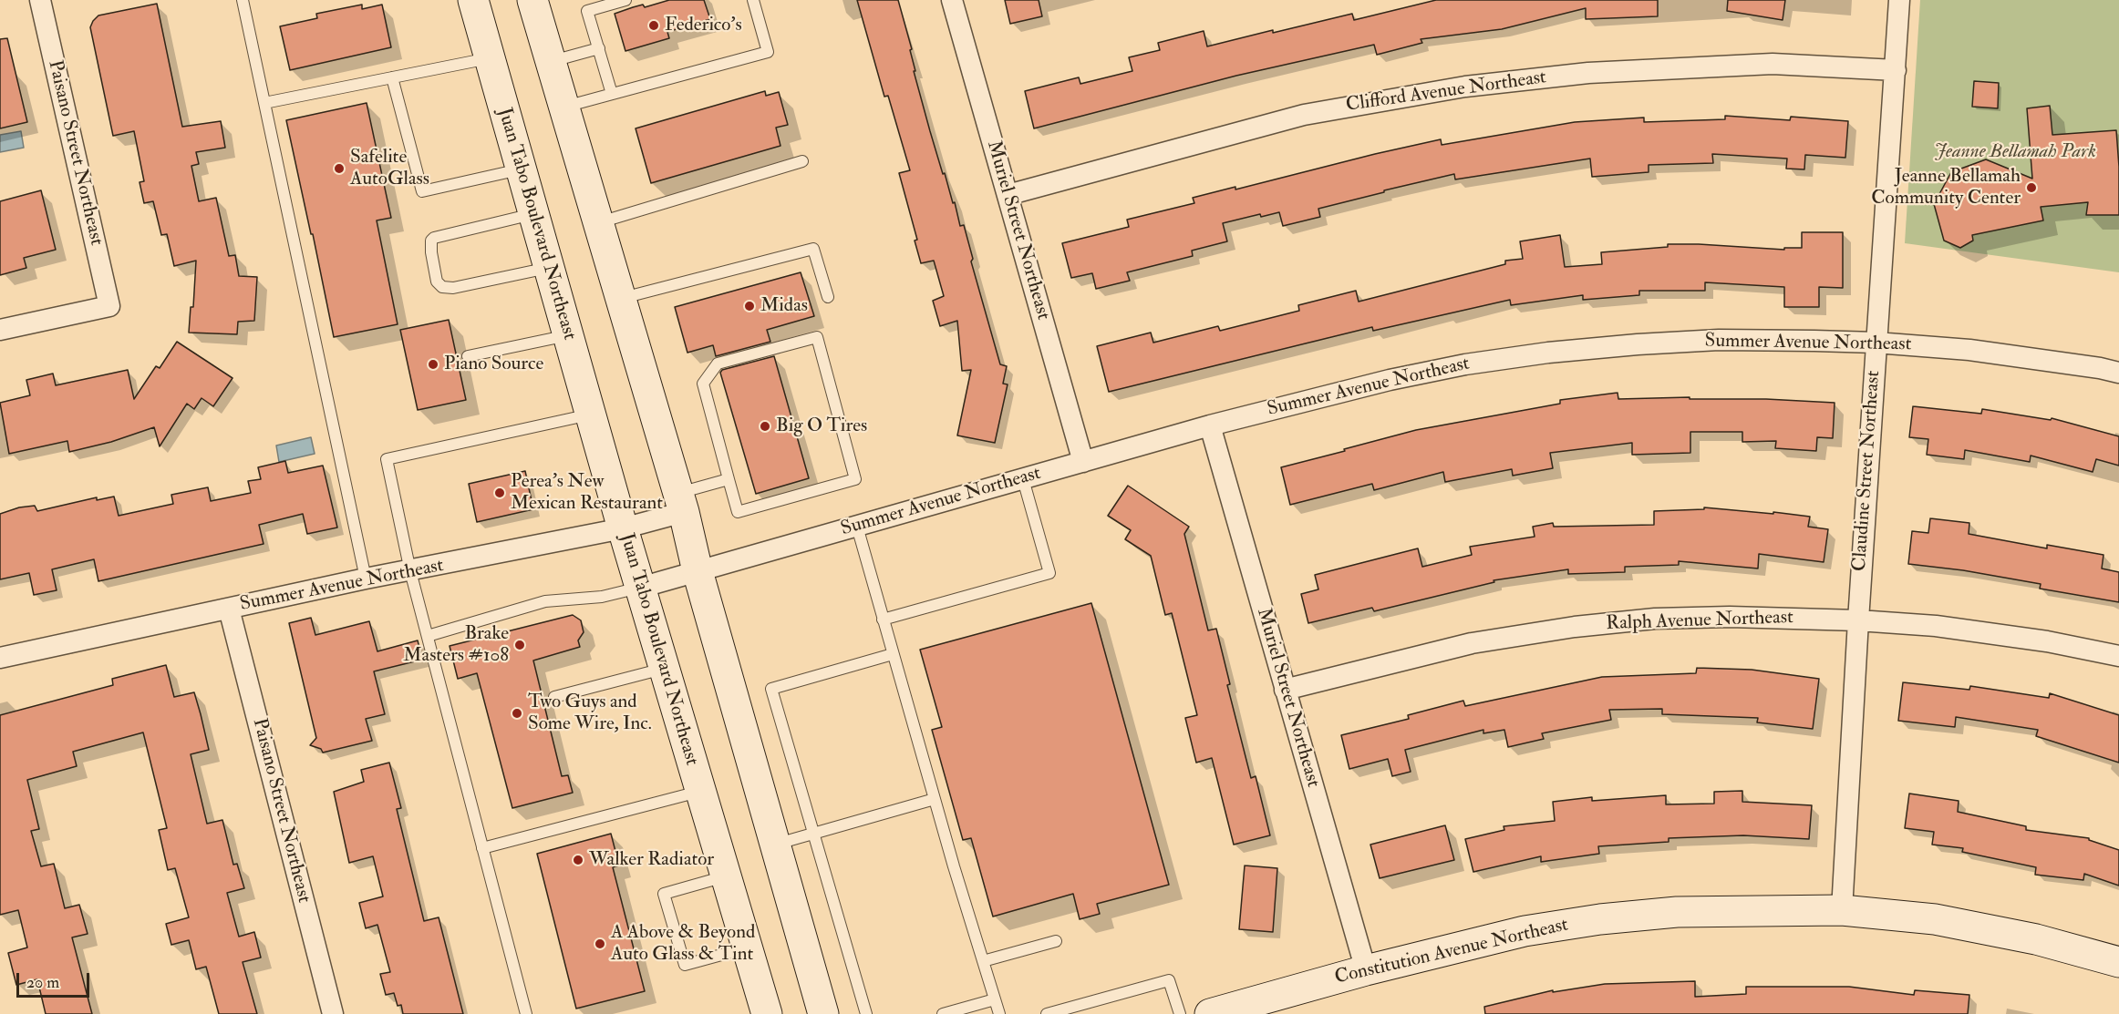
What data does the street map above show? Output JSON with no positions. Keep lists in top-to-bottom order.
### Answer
{
  "streets": {
    "main road": ["Juan Tabo Boulevard Northeast", "Constitution Avenue Northeast"],
    "street": [
      "Clifford Avenue Northeast",
      "Paisano Street Northeast",
      "Muriel Street Northeast",
      "Summer Avenue Northeast",
      "Claudine Street Northeast",
      "Ralph Avenue Northeast"
    ]
  },
  "crossings": [
    ["Clifford Avenue Northeast", "Muriel Street Northeast"],
    ["Clifford Avenue Northeast", "Claudine Street Northeast"],
    ["Paisano Street Northeast", "Summer Avenue Northeast"],
    ["Juan Tabo Boulevard Northeast", "Summer Avenue Northeast"],
    ["Muriel Street Northeast", "Summer Avenue Northeast"],
    ["Muriel Street Northeast", "Ralph Avenue Northeast"],
    ["Muriel Street Northeast", "Constitution Avenue Northeast"],
    ["Summer Avenue Northeast", "Claudine Street Northeast"],
    ["Claudine Street Northeast", "Ralph Avenue Northeast"],
    ["Claudine Street Northeast", "Constitution Avenue Northeast"]
  ],
  "parks": ["Jeanne Bellamah Park"],
  "places": [
    "Federico's",
    "Safelite AutoGlass",
    "Jeanne Bellamah Community Center",
    "Midas",
    "Piano Source",
    "Big O Tires",
    "Perea's New Mexican Restaurant",
    "Brake Masters #108",
    "Two Guys and Some Wire, Inc.",
    "Walker Radiator",
    "A Above & Beyond Auto Glass & Tint"
  ],
  "scale_bar": "20 m"
}
